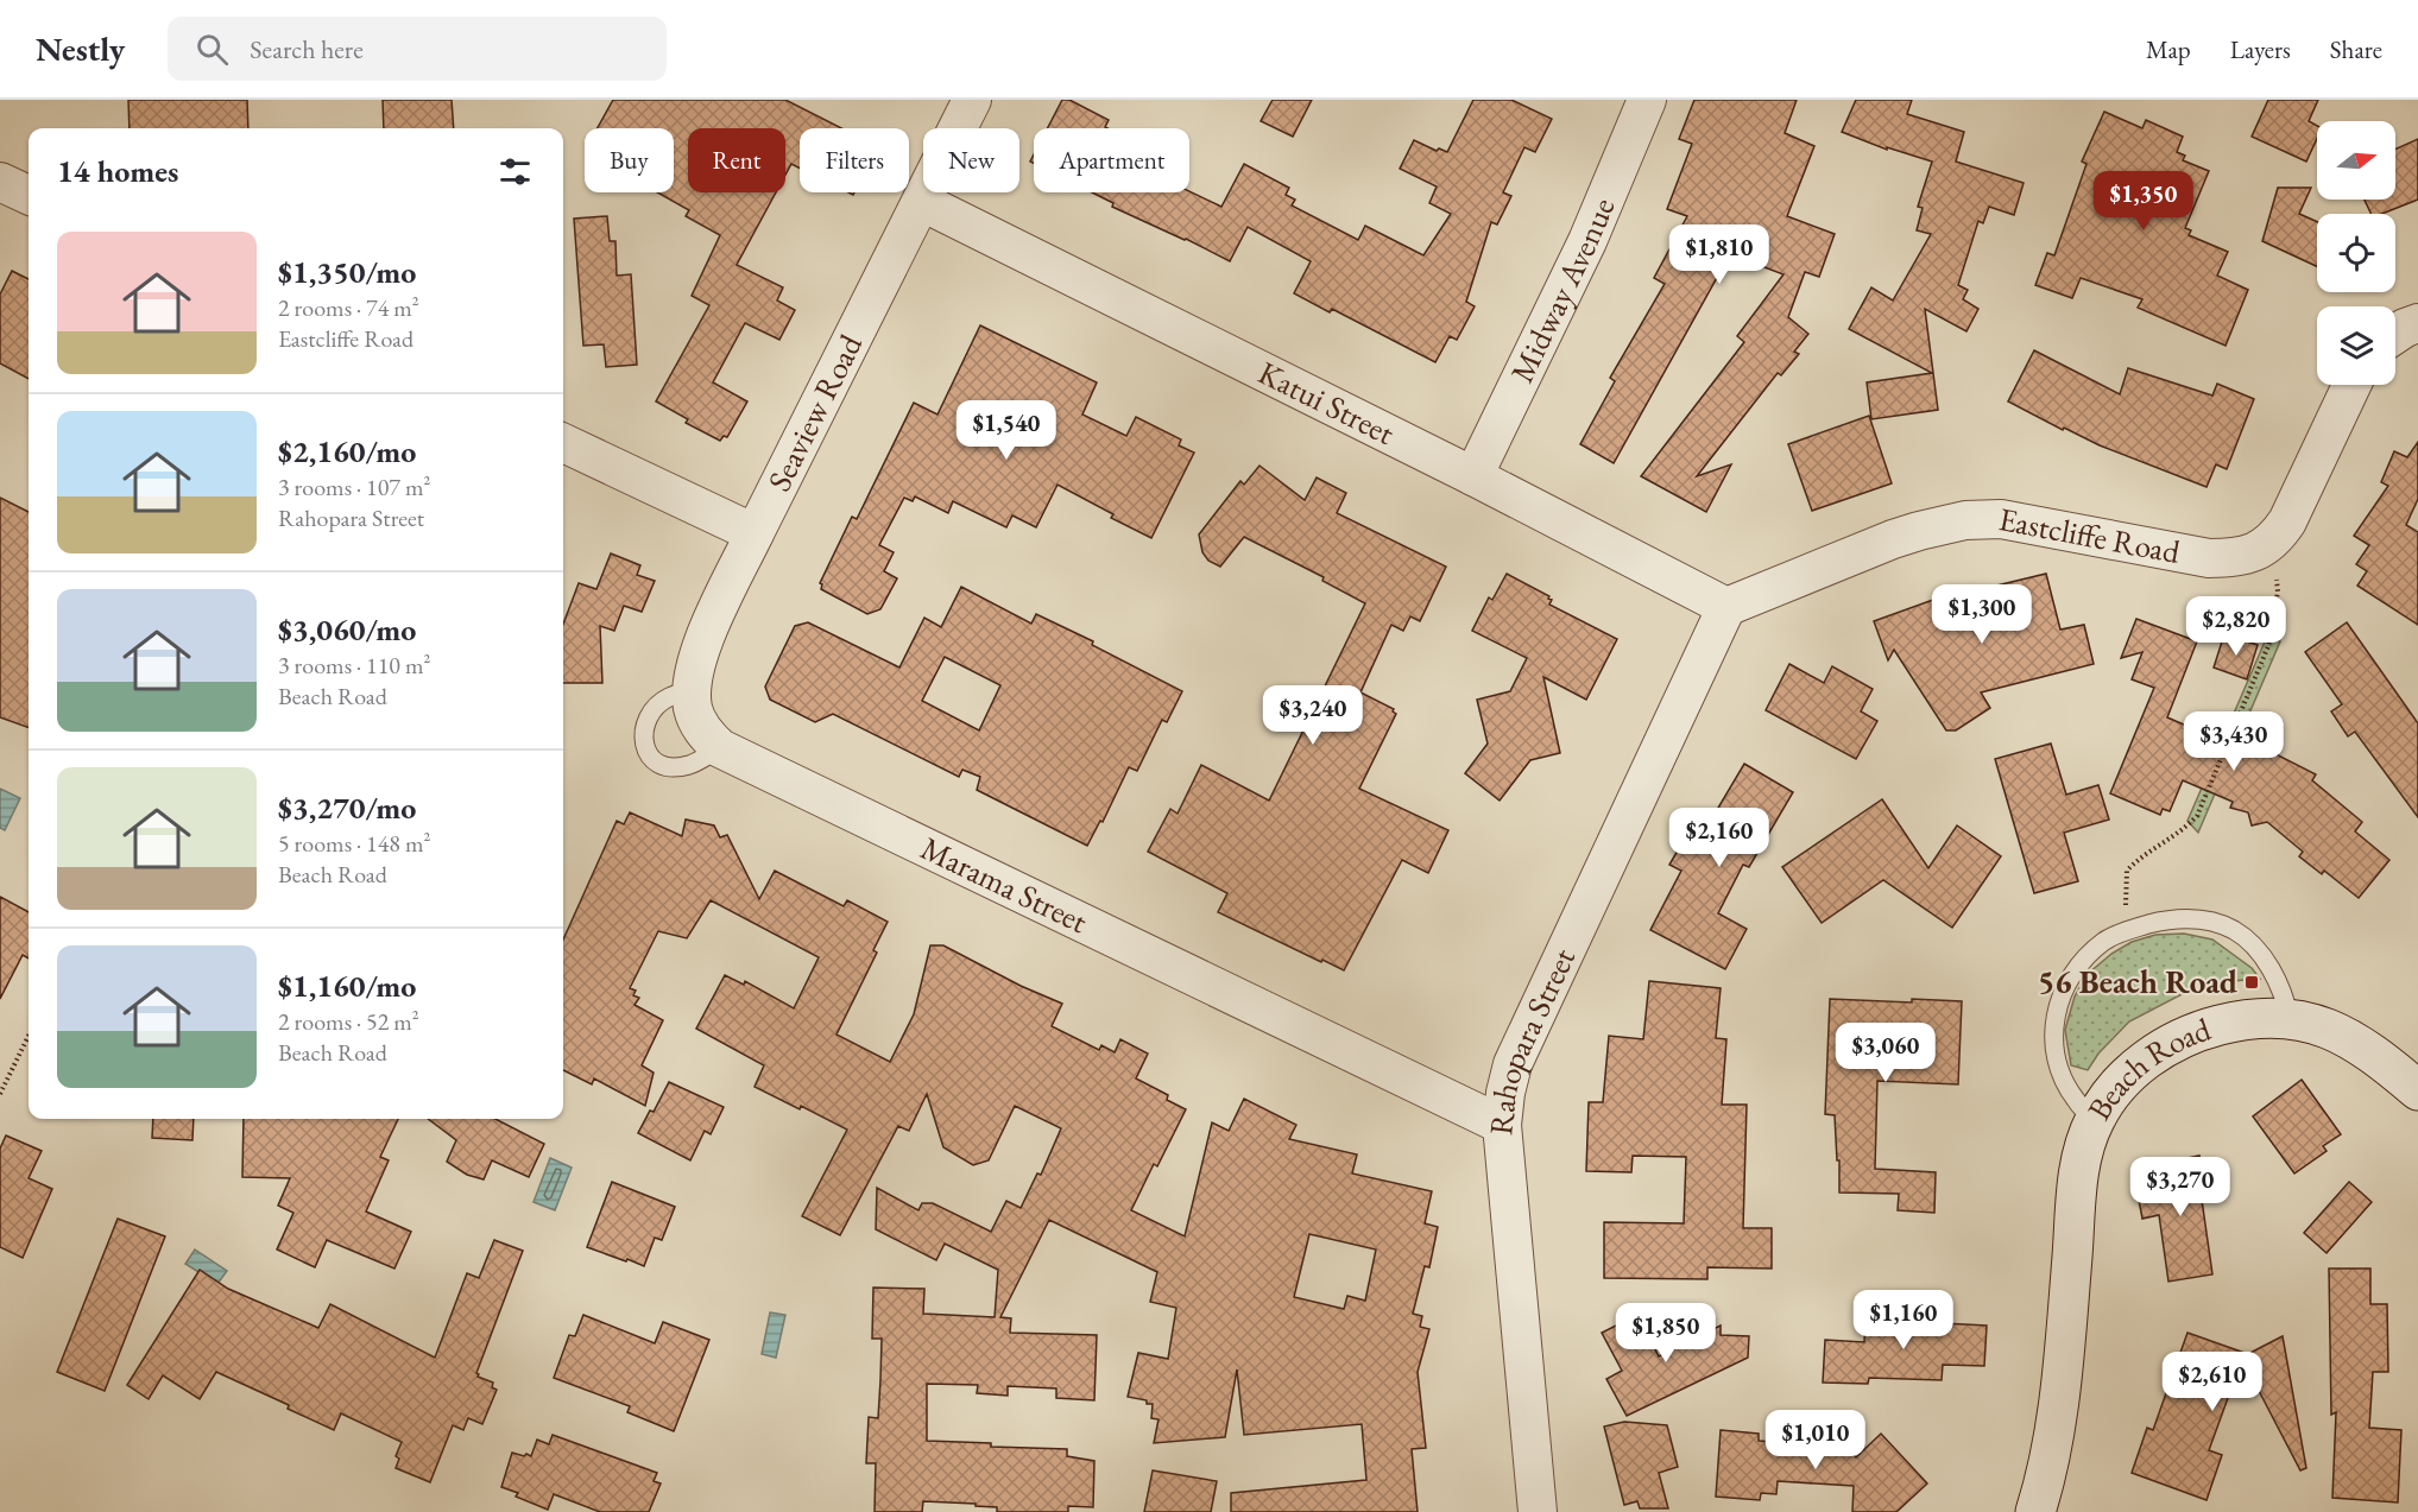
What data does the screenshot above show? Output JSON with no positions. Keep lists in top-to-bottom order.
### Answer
{
  "streets": {
    "main road": ["Beach Road"],
    "street": [
      "Midway Avenue",
      "Katui Street",
      "Seaview Road",
      "Eastcliffe Road",
      "Marama Street",
      "Rahopara Street"
    ]
  },
  "crossings": [
    ["Midway Avenue", "Katui Street"],
    ["Katui Street", "Seaview Road"],
    ["Katui Street", "Eastcliffe Road"],
    ["Katui Street", "Rahopara Street"],
    ["Seaview Road", "Marama Street"],
    ["Eastcliffe Road", "Rahopara Street"],
    ["Marama Street", "Rahopara Street"]
  ],
  "places": {
    "transit": ["56 Beach Road"]
  },
  "north": "right",
  "page": {
    "header": "Nestly",
    "search": "Search here",
    "nav": ["Map", "Layers", "Share"],
    "chip": [
      "Buy",
      "Rent",
      "Filters",
      "New",
      "Apartment"
    ],
    "heading": "14 homes",
    "price": [
      "$1,350",
      "$1,810",
      "$1,540",
      "$1,300",
      "$2,820",
      "$3,240",
      "$3,430",
      "$2,160",
      "$3,060",
      "$3,270",
      "$1,160",
      "$1,850",
      "$2,610",
      "$1,010"
    ],
    "list": [
      {
        "name": "$1,350/mo",
        "note": "2 rooms · 74 m² · Eastcliffe Road"
      },
      {
        "name": "$2,160/mo",
        "note": "3 rooms · 107 m² · Rahopara Street"
      },
      {
        "name": "$3,060/mo",
        "note": "3 rooms · 110 m² · Beach Road"
      },
      {
        "name": "$3,270/mo",
        "note": "5 rooms · 148 m² · Beach Road"
      },
      {
        "name": "$1,160/mo",
        "note": "2 rooms · 52 m² · Beach Road"
      }
    ]
  }
}
